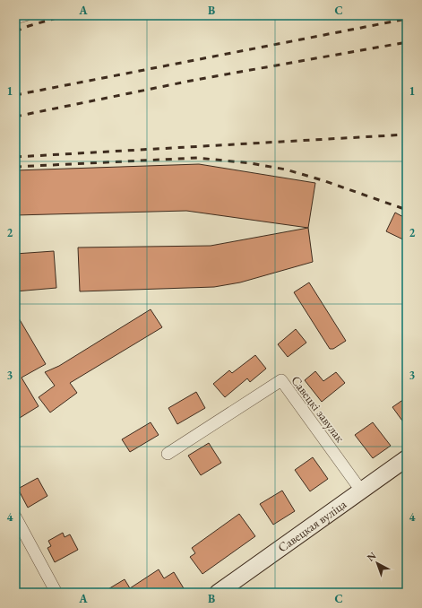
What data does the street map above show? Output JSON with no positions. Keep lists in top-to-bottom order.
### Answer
{
  "streets": {
    "main road": ["Савецкая вуліца"],
    "street": ["Савецкі завулак"]
  },
  "crossings": [
    ["Савецкі завулак", "Савецкая вуліца"]
  ],
  "north": "top left",
  "grid": {
    "columns": ["A", "B", "C"],
    "rows": [
      "1",
      "2",
      "3",
      "4"
    ]
  }
}
